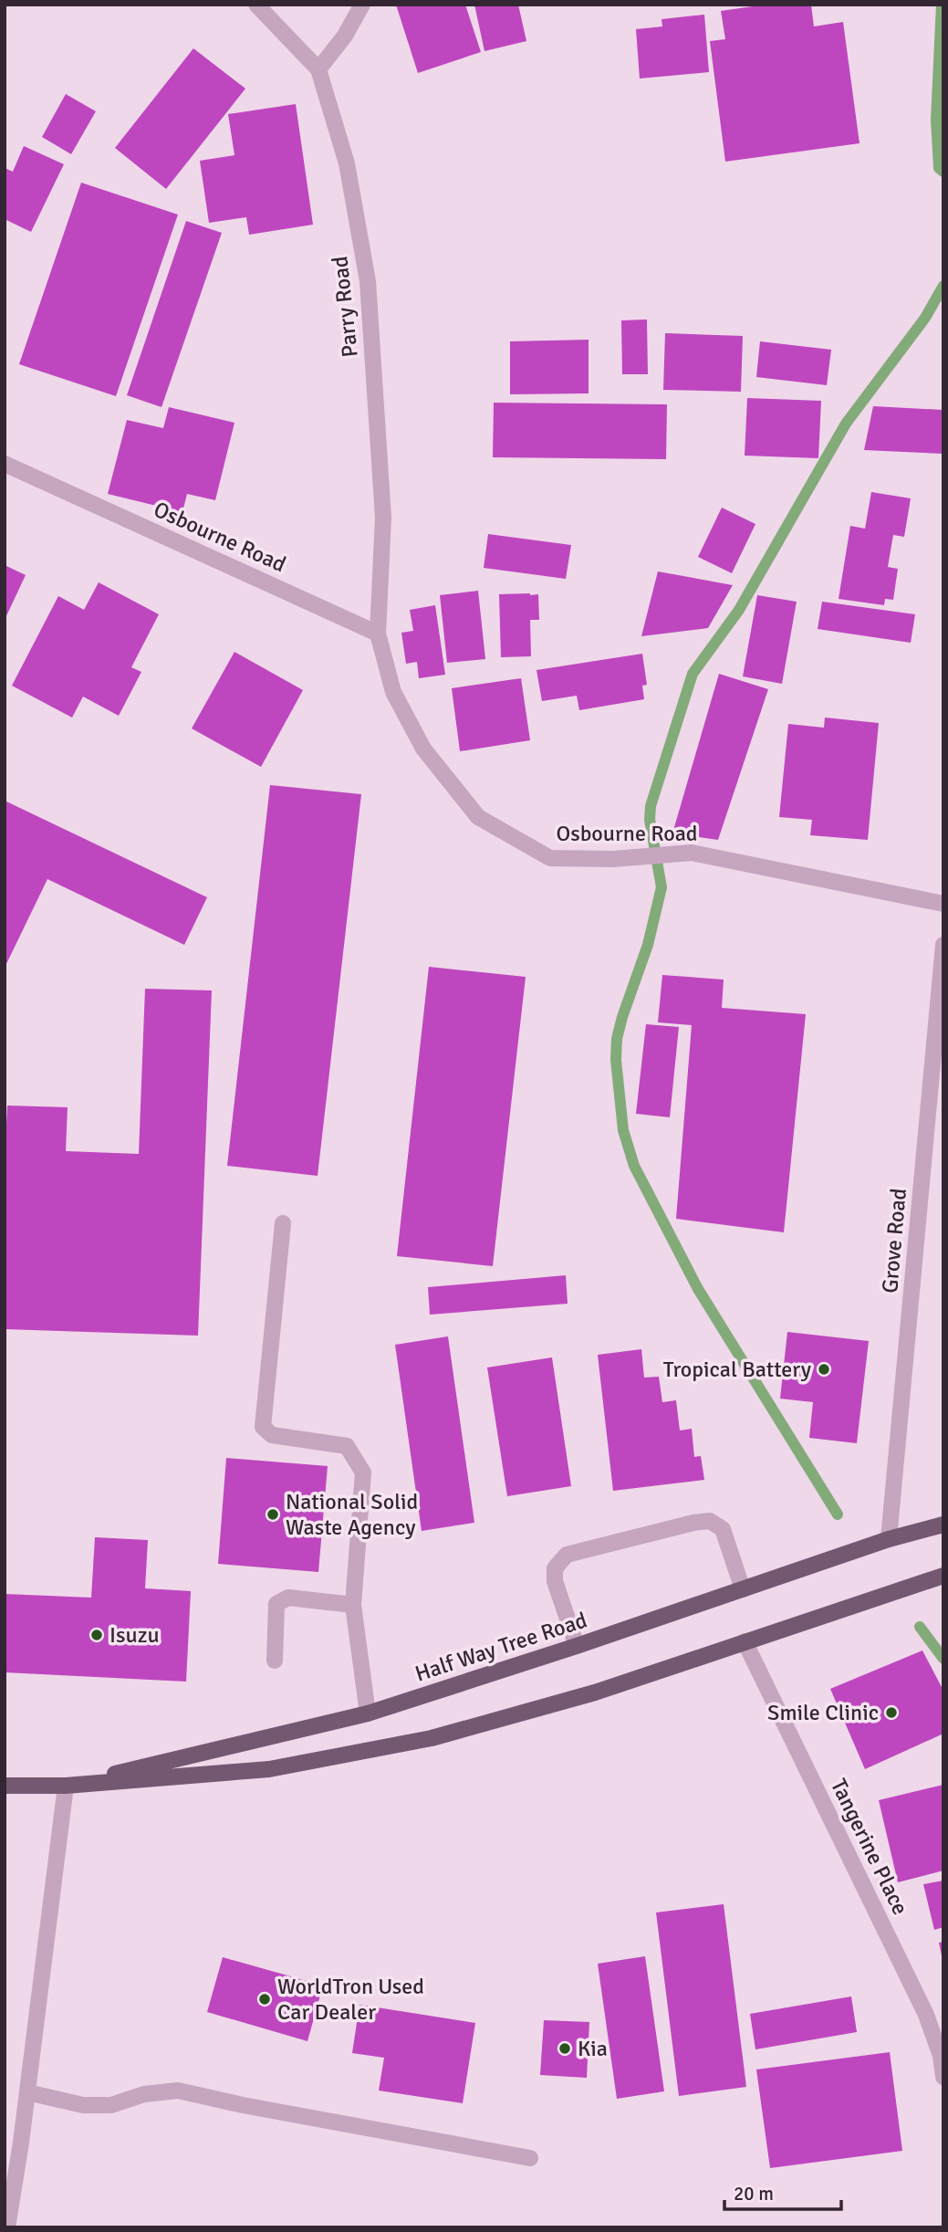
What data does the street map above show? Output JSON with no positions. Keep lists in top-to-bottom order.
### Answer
{
  "streets": {
    "main road": ["Half Way Tree Road"],
    "street": [
      "Parry Road",
      "Osbourne Road",
      "Grove Road",
      "Tangerine Place"
    ]
  },
  "crossings": [
    ["Parry Road", "Osbourne Road"],
    ["Grove Road", "Half Way Tree Road"],
    ["Half Way Tree Road", "Tangerine Place"]
  ],
  "places": [
    "Tropical Battery",
    "National Solid Waste Agency",
    "Isuzu",
    "Smile Clinic",
    "WorldTron Used Car Dealer",
    "Kia"
  ],
  "scale_bar": "20 m"
}
